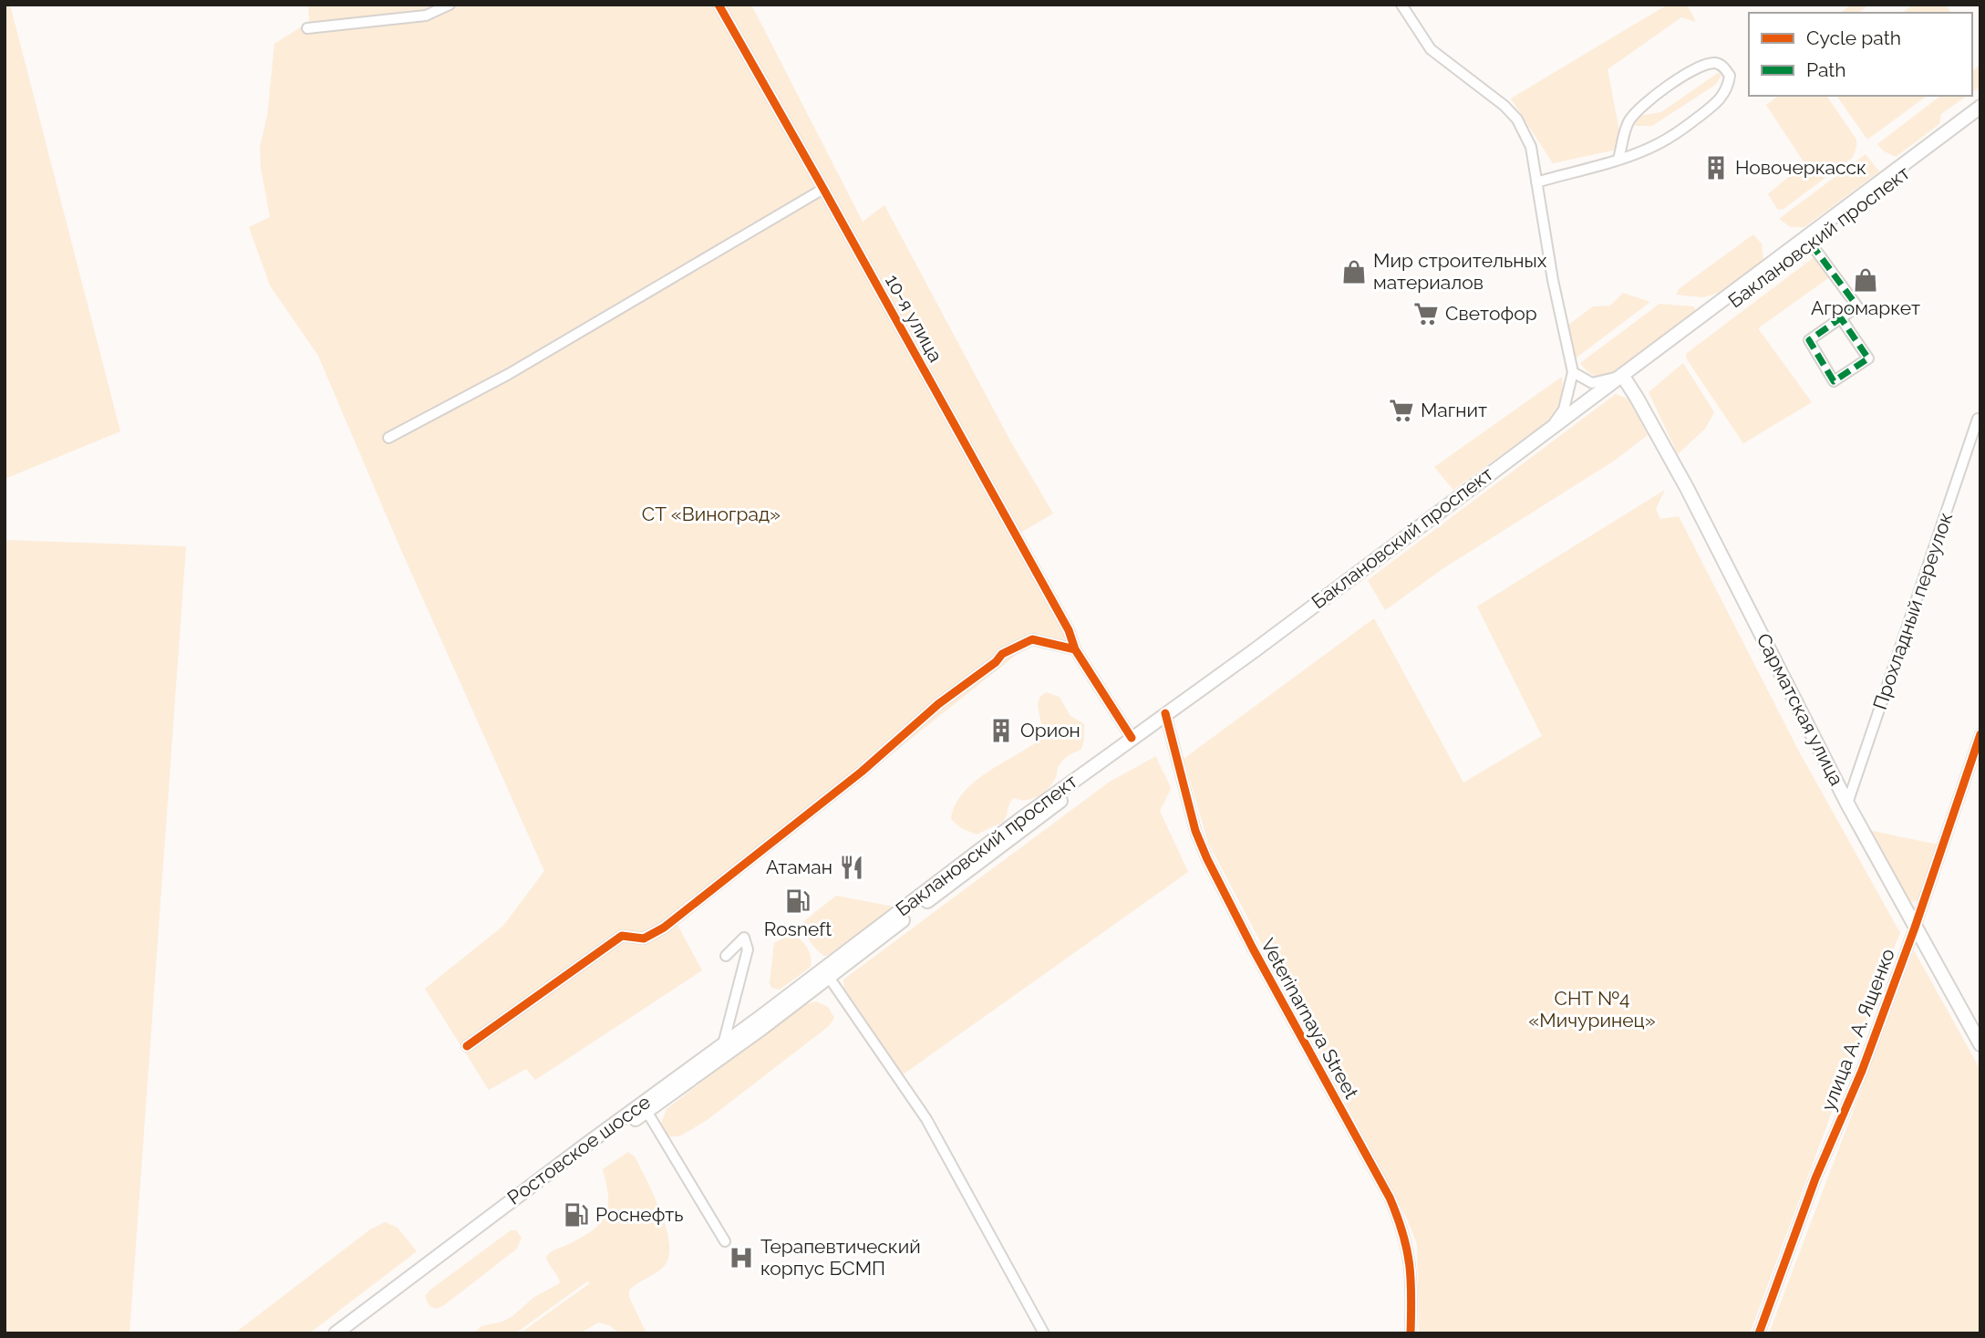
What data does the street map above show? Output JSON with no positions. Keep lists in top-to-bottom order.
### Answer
{
  "streets": {
    "main road": ["Баклановский проспект", "Сарматская улица", "Ростовское шоссе"],
    "street": [
      "10-я улица",
      "Прохладный переулок",
      "Veterinarnaya Street",
      "улица А. А. Ященко"
    ]
  },
  "crossings": [
    ["Баклановский проспект", "10-я улица"],
    ["Баклановский проспект", "Сарматская улица"],
    ["Баклановский проспект", "Veterinarnaya Street"],
    ["Баклановский проспект", "Ростовское шоссе"],
    ["Прохладный переулок", "Сарматская улица"],
    ["Сарматская улица", "улица А. А. Ященко"]
  ],
  "parks": ["СТ «Виноград»", "СНТ №4 «Мичуринец»"],
  "places": {
    "building": ["Новочеркасск", "Орион"],
    "shop": ["Мир строительных материалов", "Агромаркет"],
    "supermarket": ["Светофор", "Магнит"],
    "restaurant": ["Атаман"],
    "fuel station": ["Rosneft", "Роснефть"],
    "hospital": ["Терапевтический корпус БСМП"]
  },
  "legend": ["Cycle path", "Path"]
}
